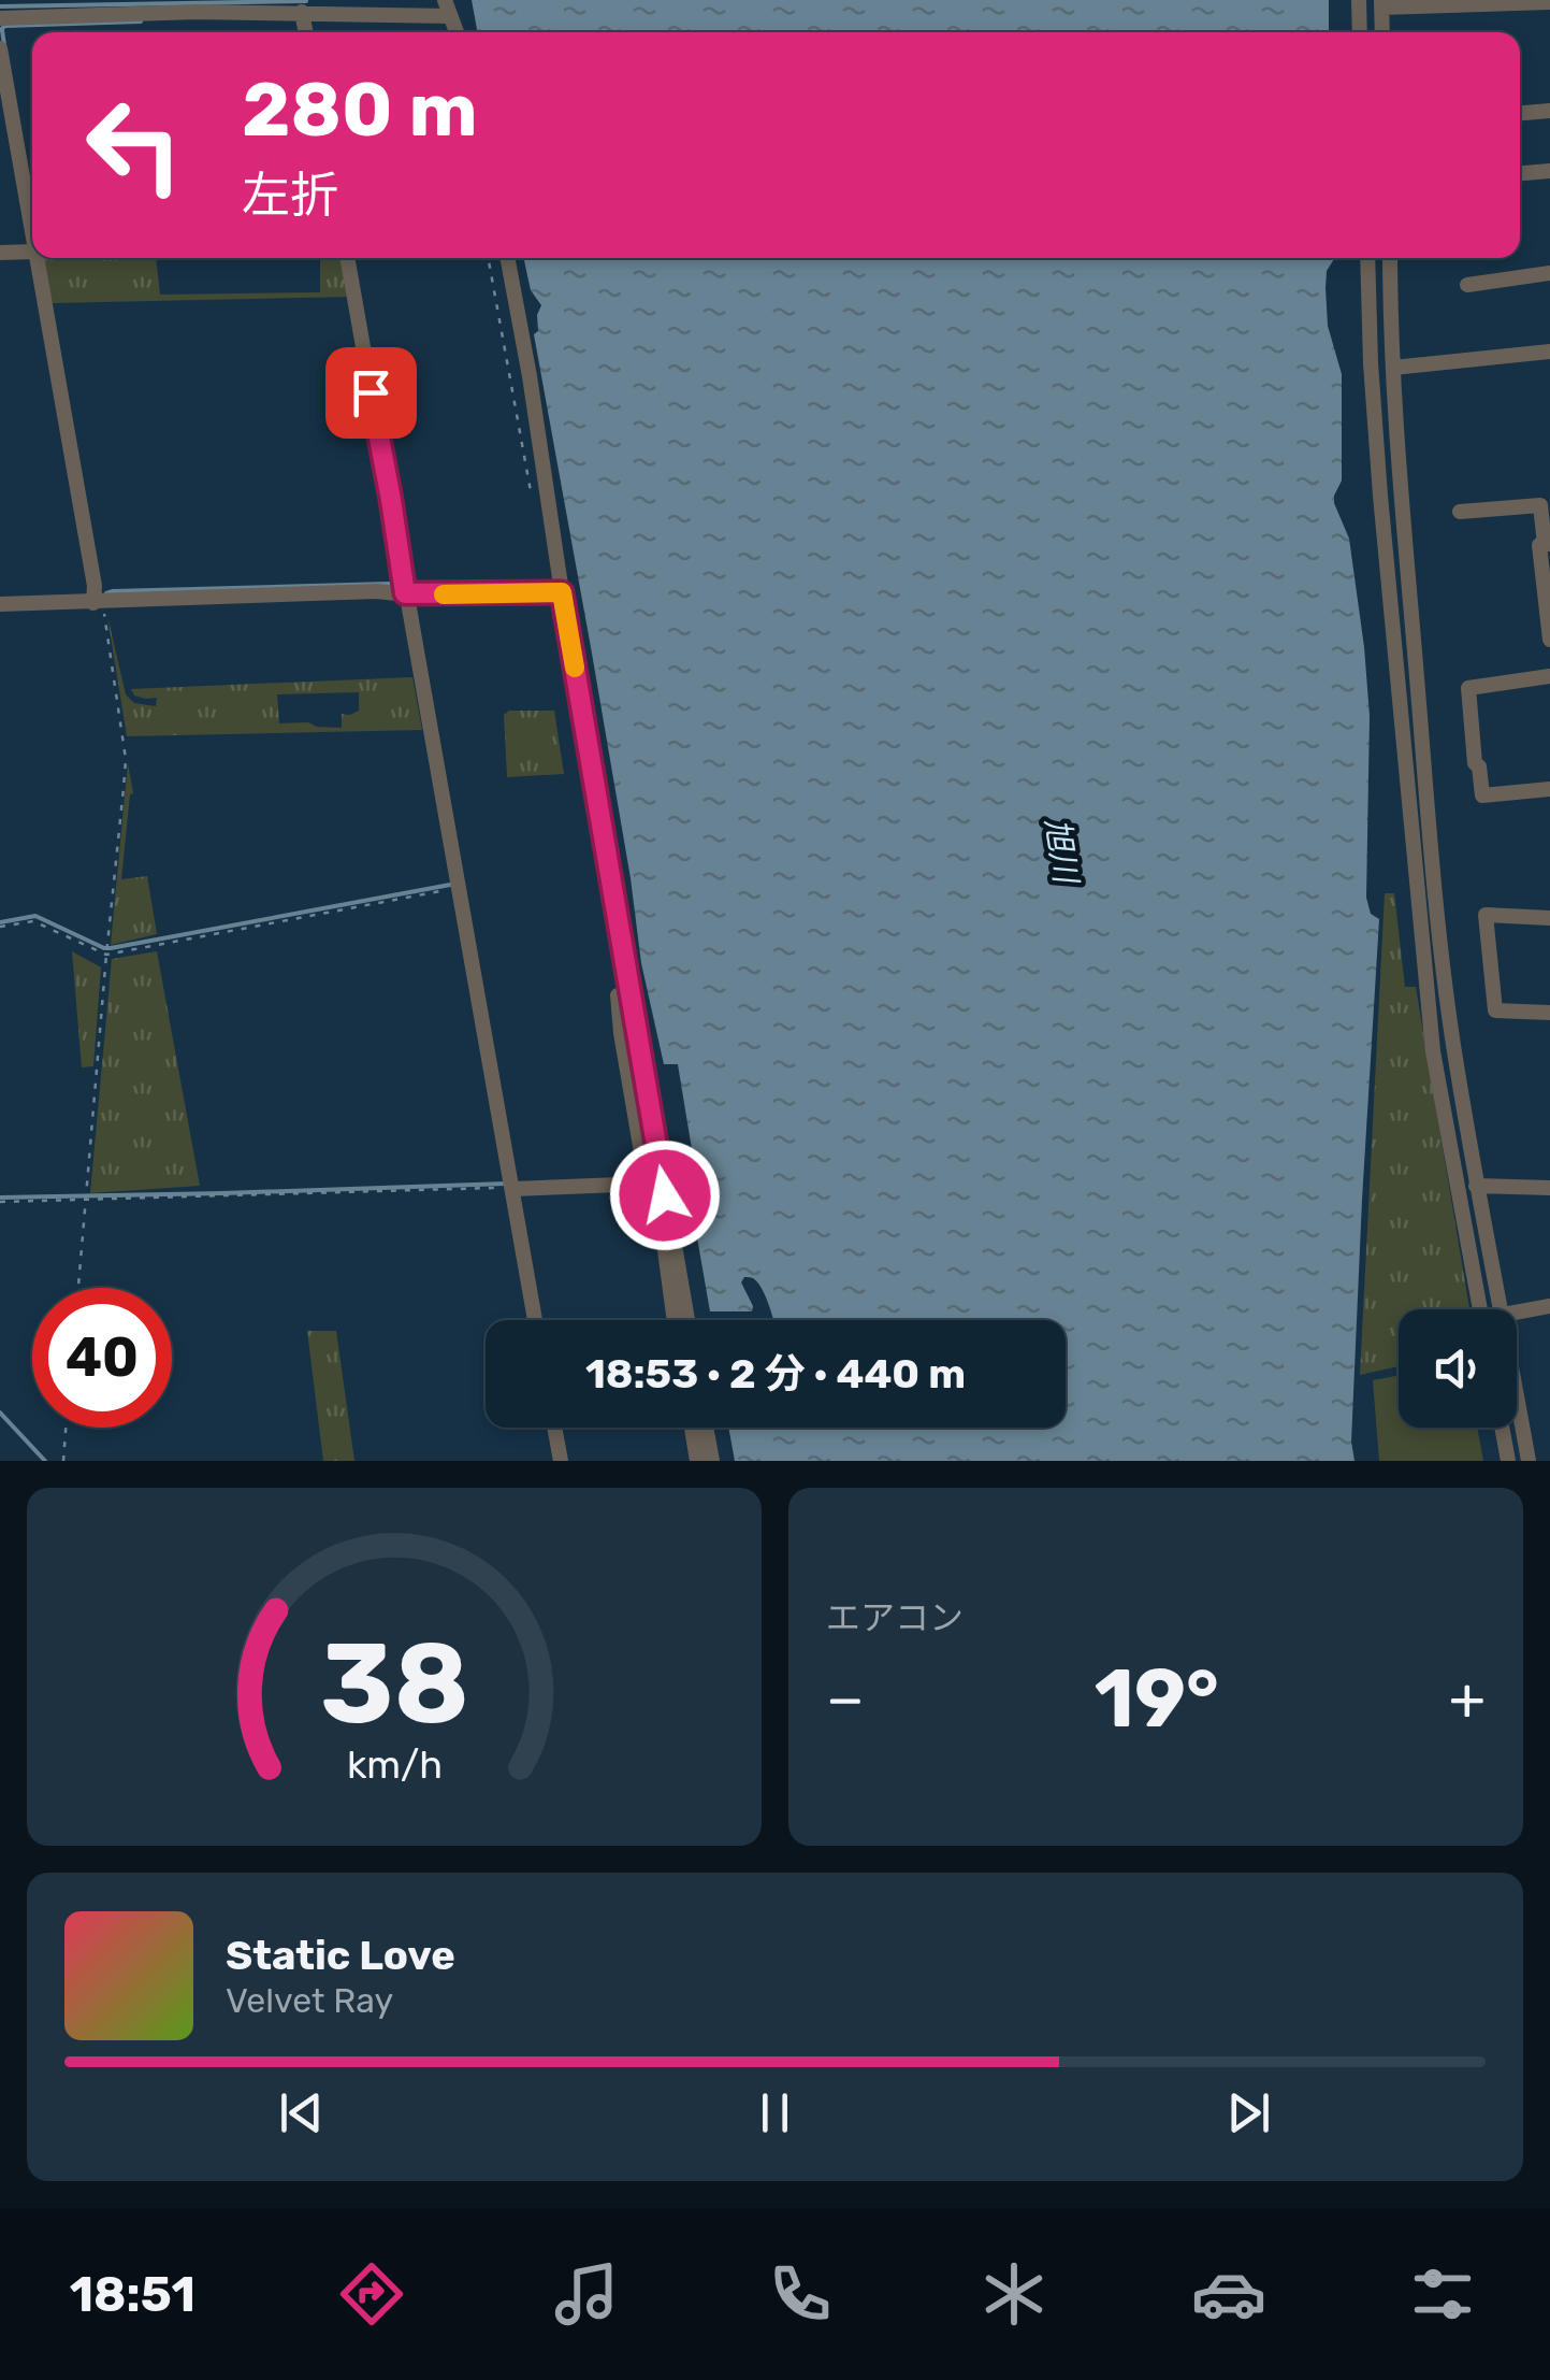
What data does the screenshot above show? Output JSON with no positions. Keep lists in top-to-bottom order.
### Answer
{
  "water": ["旭川"],
  "page": {
    "turn": ["280 m", "左折"],
    "limit": "40",
    "trip": "18:53 · 2 分 · 440 m",
    "tile": "エアコン",
    "heat": ["−", "19°", "+"],
    "song": ["Static Love", "Velvet Ray"],
    "tabs": "18:51",
    "gauge": ["38", "km/h"]
  }
}
